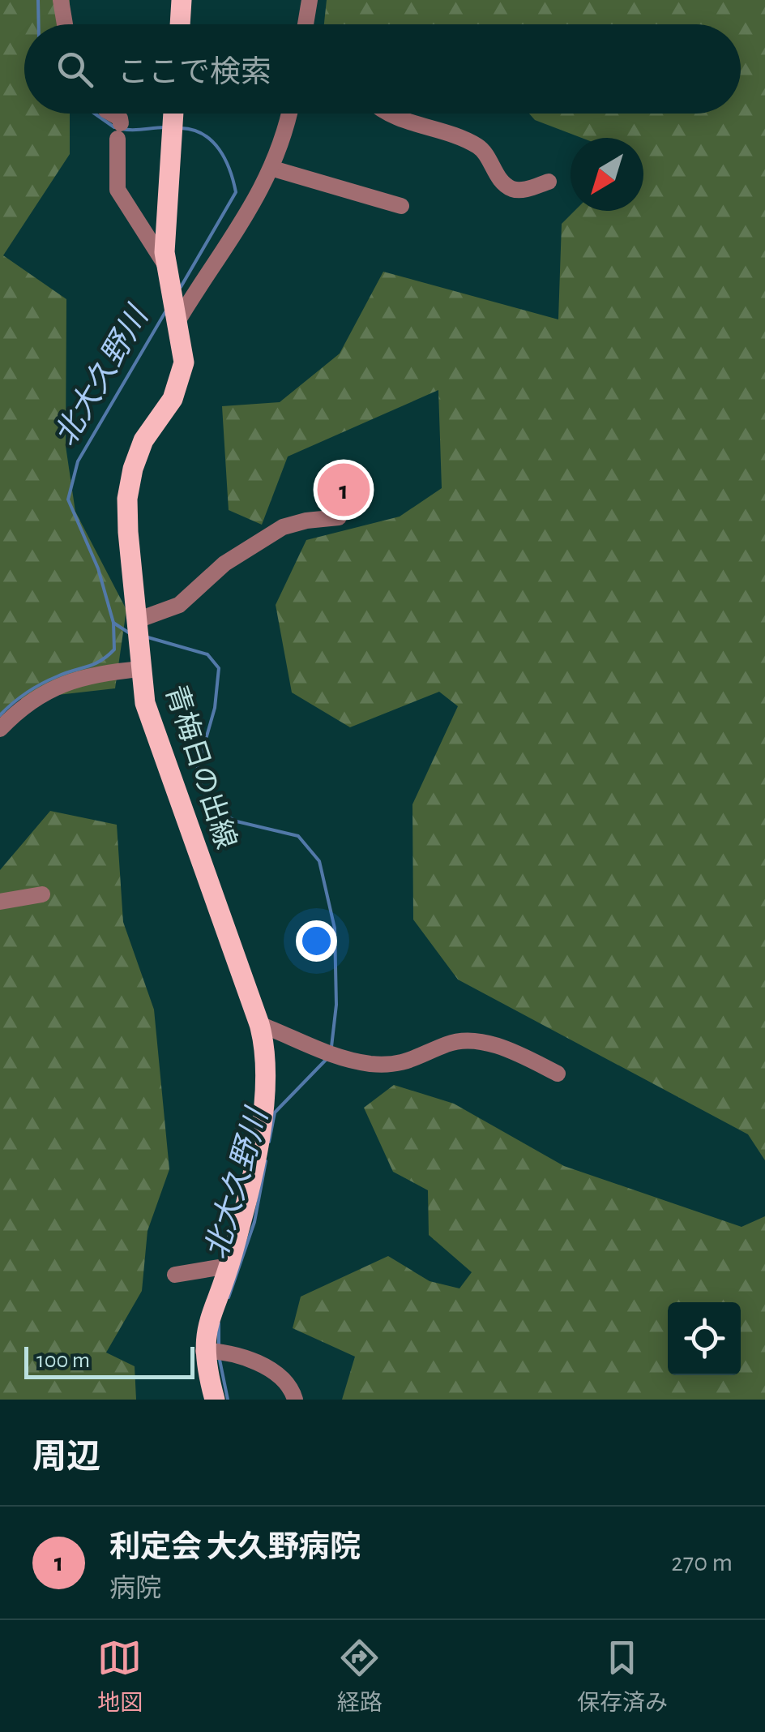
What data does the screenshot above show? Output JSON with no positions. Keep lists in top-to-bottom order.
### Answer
{
  "streets": {
    "main road": ["青梅日の出線"]
  },
  "water": ["北大久野川"],
  "scale_bar": "100 m",
  "north": "bottom left",
  "page": {
    "search": "ここで検索",
    "pins": "1",
    "scale": "100 m",
    "heading": "周辺",
    "list": [
      {
        "mark": "1",
        "name": "利定会 大久野病院",
        "note": "病院",
        "value": "270 m"
      }
    ],
    "nav": ["地図", "経路", "保存済み"]
  }
}
